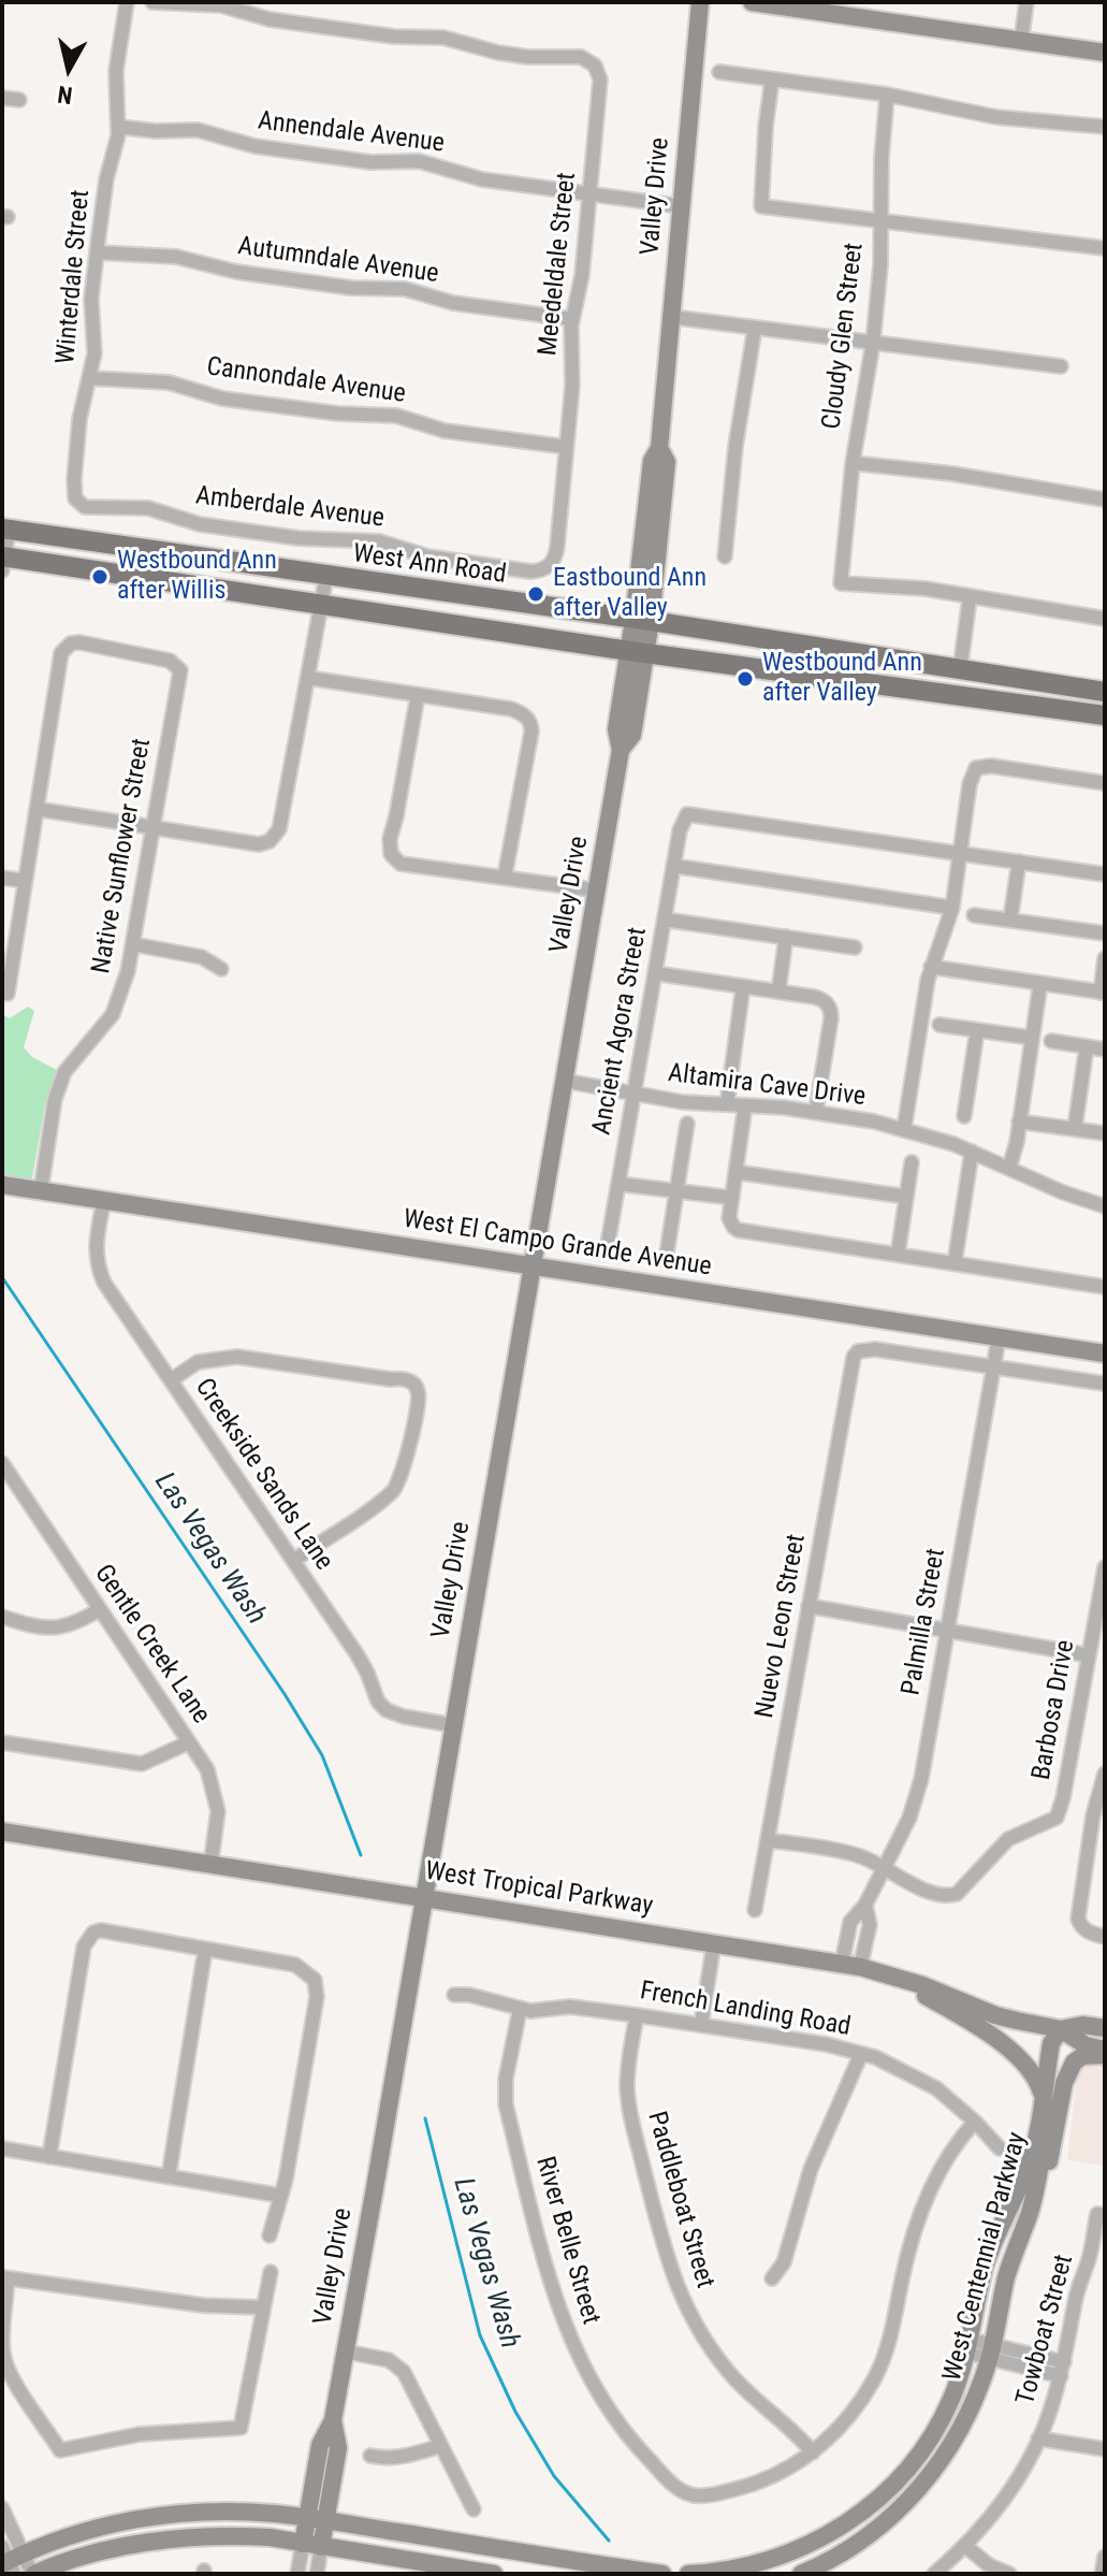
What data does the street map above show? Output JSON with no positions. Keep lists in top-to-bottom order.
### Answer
{
  "streets": {
    "main road": ["West Ann Road"],
    "street": [
      "Annendale Avenue",
      "Valley Drive",
      "Autumndale Avenue",
      "Meedeldale Street",
      "Winterdale Street",
      "Cloudy Glen Street",
      "Cannondale Avenue",
      "Amberdale Avenue",
      "Native Sunflower Street",
      "Ancient Agora Street",
      "Altamira Cave Drive",
      "West El Campo Grande Avenue",
      "Creekside Sands Lane",
      "Palmilla Street",
      "Nuevo Leon Street",
      "Gentle Creek Lane",
      "Barbosa Drive",
      "West Tropical Parkway",
      "French Landing Road",
      "Paddleboat Street",
      "River Belle Street",
      "West Centennial Parkway",
      "Towboat Street"
    ]
  },
  "crossings": [
    ["Annendale Avenue", "Valley Drive"],
    ["Annendale Avenue", "Meedeldale Street"],
    ["Annendale Avenue", "Winterdale Street"],
    ["Valley Drive", "West Ann Road"],
    ["Valley Drive", "Altamira Cave Drive"],
    ["Valley Drive", "West El Campo Grande Avenue"],
    ["Valley Drive", "Creekside Sands Lane"],
    ["Valley Drive", "West Tropical Parkway"],
    ["Autumndale Avenue", "Meedeldale Street"],
    ["Autumndale Avenue", "Winterdale Street"],
    ["Meedeldale Street", "Cannondale Avenue"],
    ["Meedeldale Street", "Amberdale Avenue"],
    ["Winterdale Street", "Cannondale Avenue"],
    ["Winterdale Street", "Amberdale Avenue"],
    ["Native Sunflower Street", "West El Campo Grande Avenue"],
    ["Ancient Agora Street", "Altamira Cave Drive"],
    ["West El Campo Grande Avenue", "Creekside Sands Lane"],
    ["West El Campo Grande Avenue", "Palmilla Street"],
    ["Palmilla Street", "Nuevo Leon Street"],
    ["Palmilla Street", "Barbosa Drive"],
    ["Palmilla Street", "West Tropical Parkway"],
    ["Gentle Creek Lane", "West Tropical Parkway"],
    ["West Tropical Parkway", "West Centennial Parkway"],
    ["French Landing Road", "Paddleboat Street"],
    ["French Landing Road", "River Belle Street"],
    ["Paddleboat Street", "River Belle Street"]
  ],
  "water": ["Las Vegas Wash"],
  "places": ["Westbound Ann after Willis", "Eastbound Ann after Valley", "Westbound Ann after Valley"],
  "north": "bottom"
}
